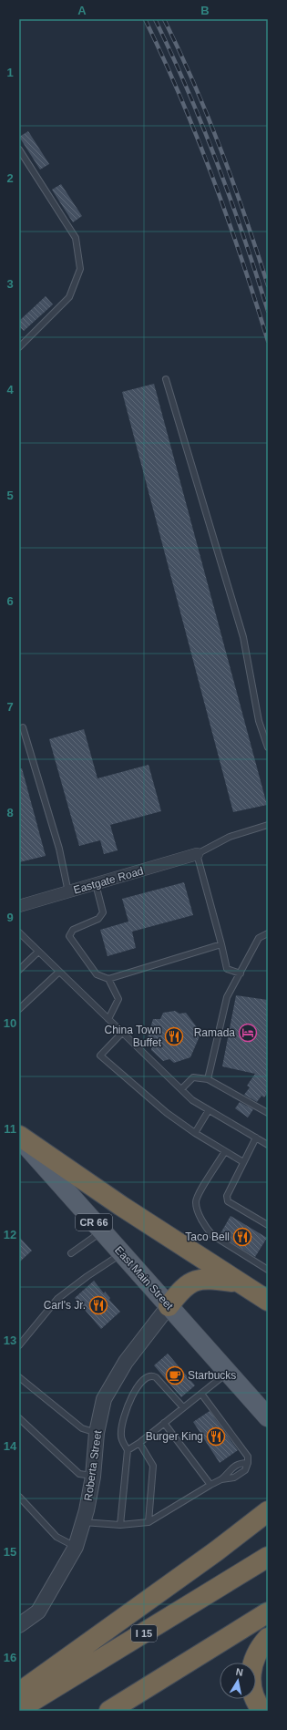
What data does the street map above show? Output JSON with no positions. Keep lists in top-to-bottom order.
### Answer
{
  "streets": {
    "highway": ["I 15"],
    "main road": ["CR 66", "East Main Street"],
    "street": ["Eastgate Road", "Roberta Street"]
  },
  "crossings": [
    ["East Main Street", "Roberta Street"]
  ],
  "places": {
    "hotel": ["Ramada"],
    "restaurant": [
      "China Town Buffet",
      "Taco Bell",
      "Carl's Jr.",
      "Burger King"
    ],
    "cafe": ["Starbucks"]
  },
  "north": "top",
  "grid": {
    "columns": ["A", "B"],
    "rows": [
      "1",
      "2",
      "3",
      "4",
      "5",
      "6",
      "7",
      "8",
      "9",
      "10",
      "11",
      "12",
      "13",
      "14",
      "15",
      "16"
    ]
  }
}
